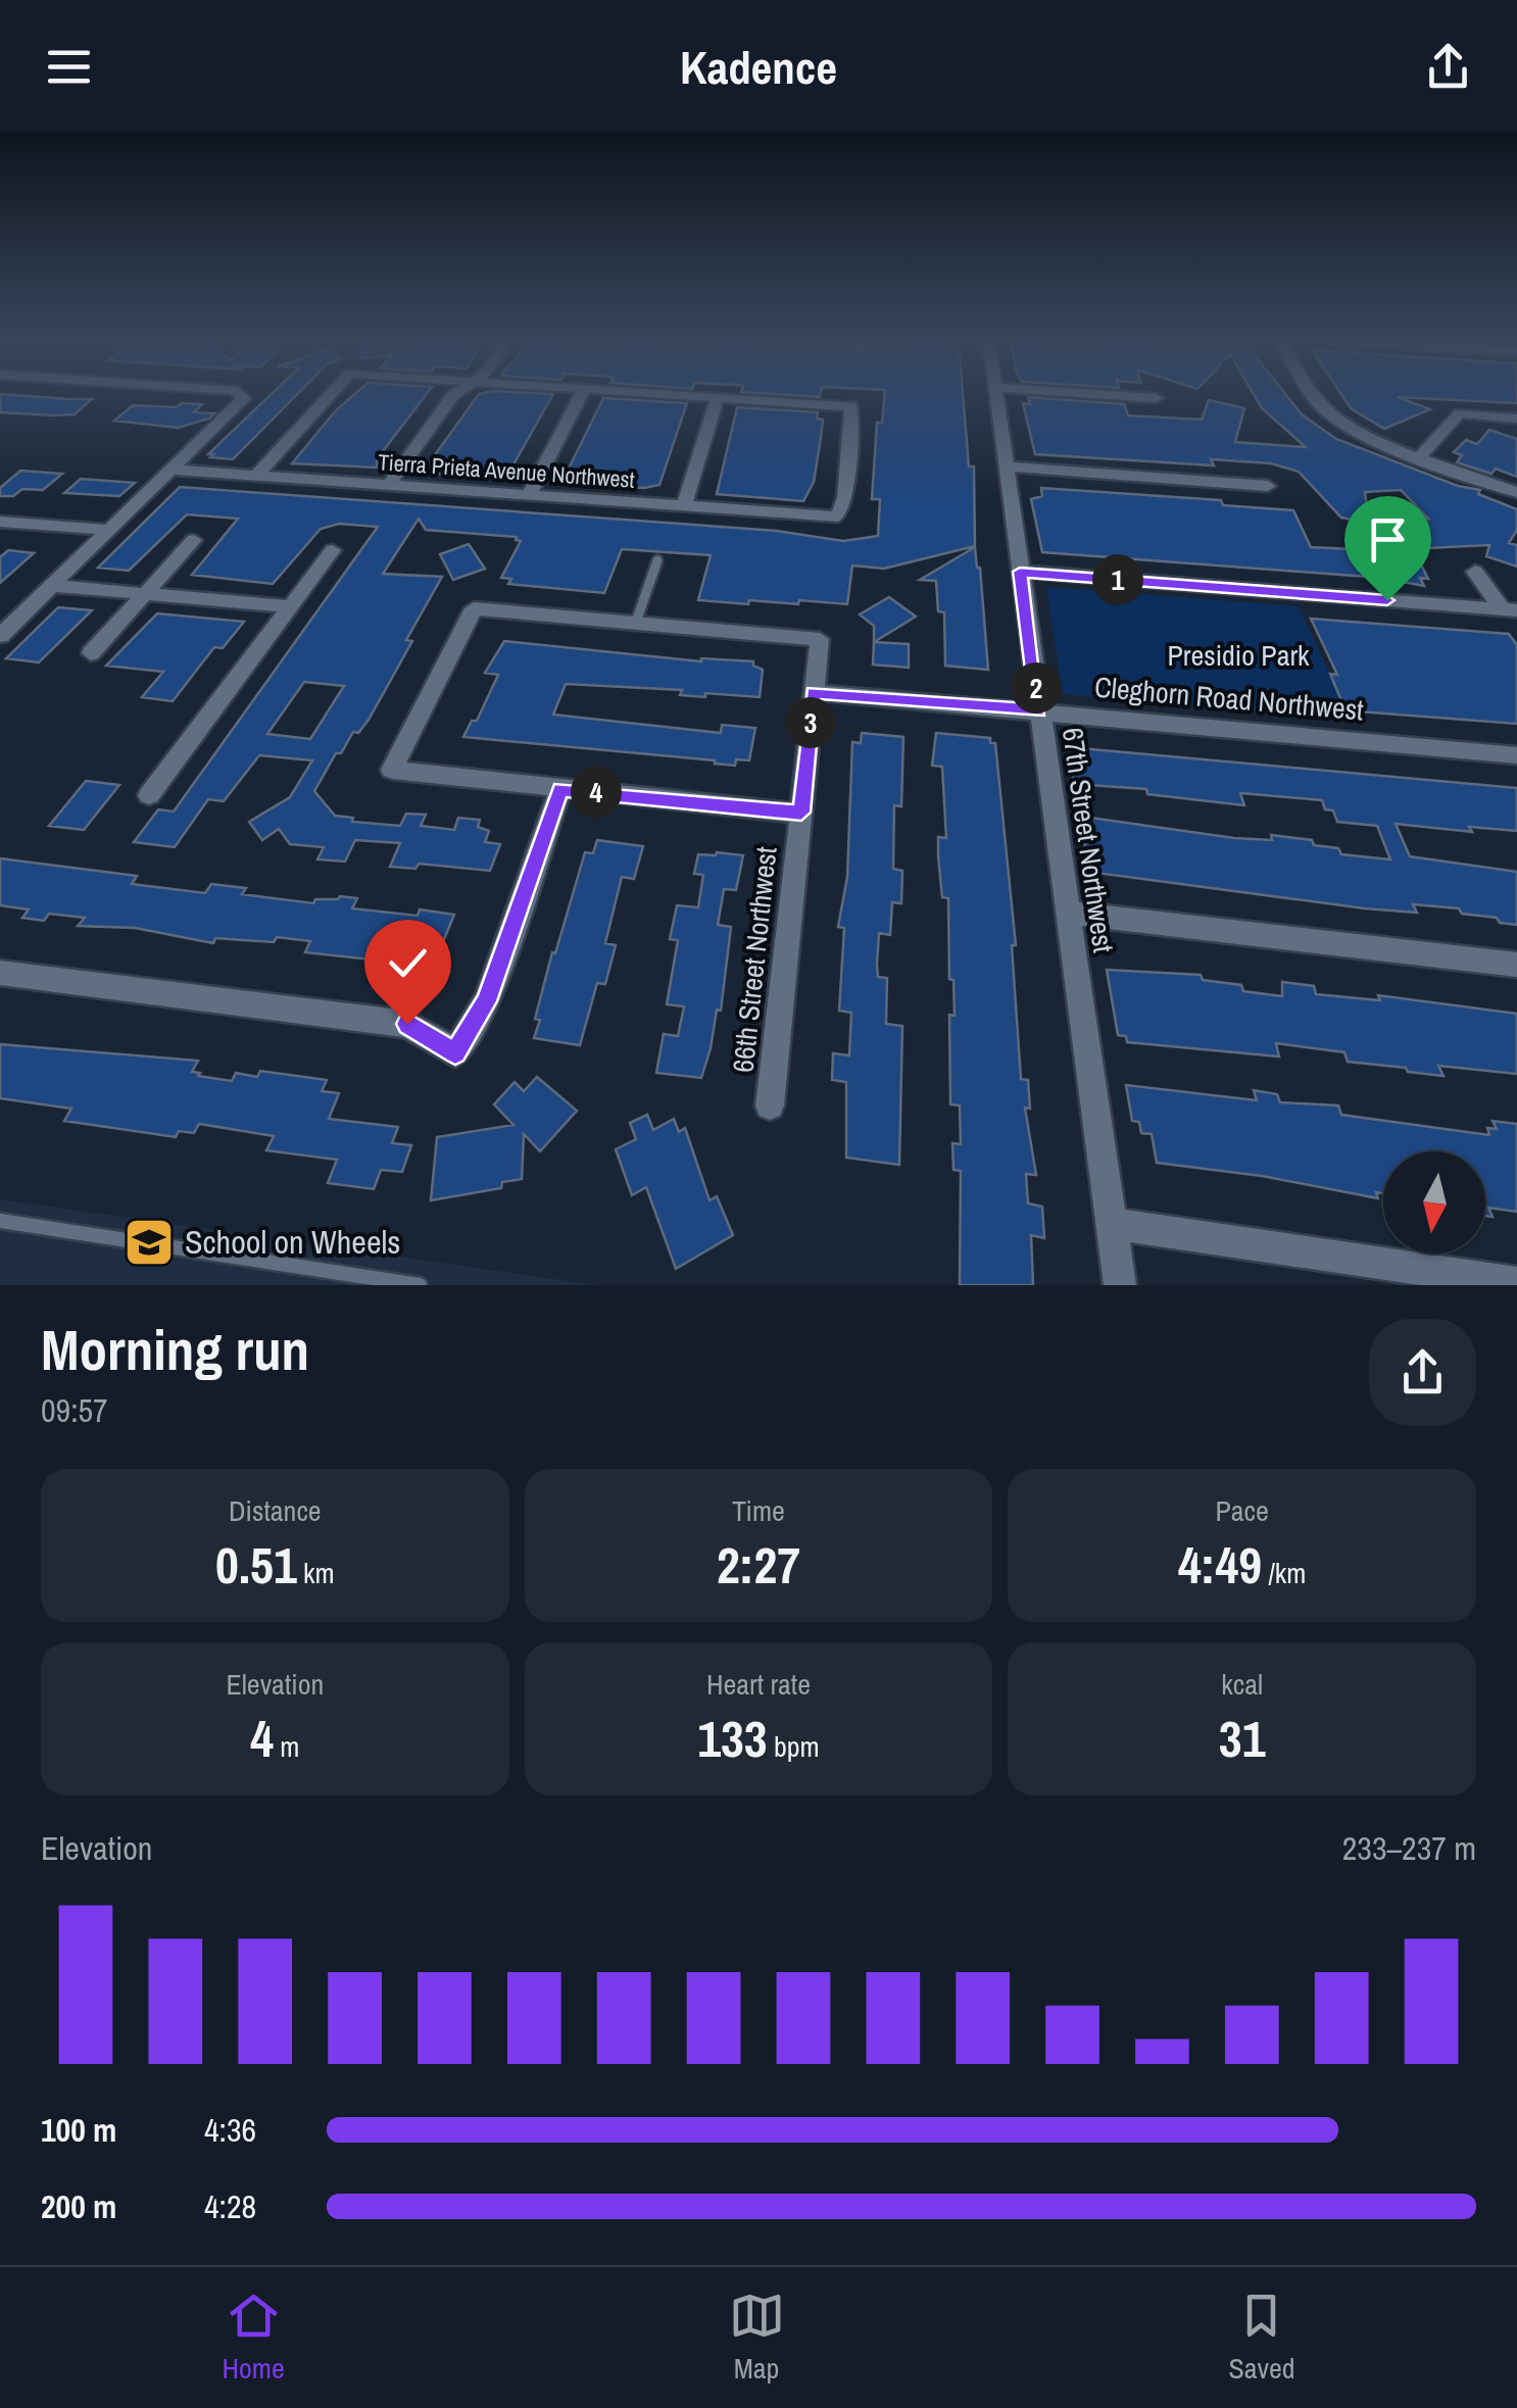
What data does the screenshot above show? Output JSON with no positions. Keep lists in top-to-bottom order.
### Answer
{
  "streets": {
    "street": [
      "Tierra Prieta Avenue Northwest",
      "Cleghorn Road Northwest",
      "67th Street Northwest",
      "66th Street Northwest"
    ]
  },
  "crossings": [
    ["Cleghorn Road Northwest", "67th Street Northwest"],
    ["Cleghorn Road Northwest", "66th Street Northwest"]
  ],
  "parks": ["Presidio Park"],
  "places": {
    "school or university": ["School on Wheels"]
  },
  "north": "bottom",
  "page": {
    "header": "Kadence",
    "pins": [
      "1",
      "2",
      "3",
      "4"
    ],
    "heading": ["Morning run", "09:57"],
    "stats": [
      ["Distance", "0.51 km"],
      ["Time", "2:27"],
      ["Pace", "4:49 /km"],
      ["Elevation", "4 m"],
      ["Heart rate", "133 bpm"],
      ["kcal", "31"]
    ],
    "chart": ["Elevation", "233–237 m"],
    "list": [
      {
        "name": "100 m",
        "note": "4:36"
      },
      {
        "name": "200 m",
        "note": "4:28"
      }
    ],
    "tabs": ["Home", "Map", "Saved"]
  }
}
